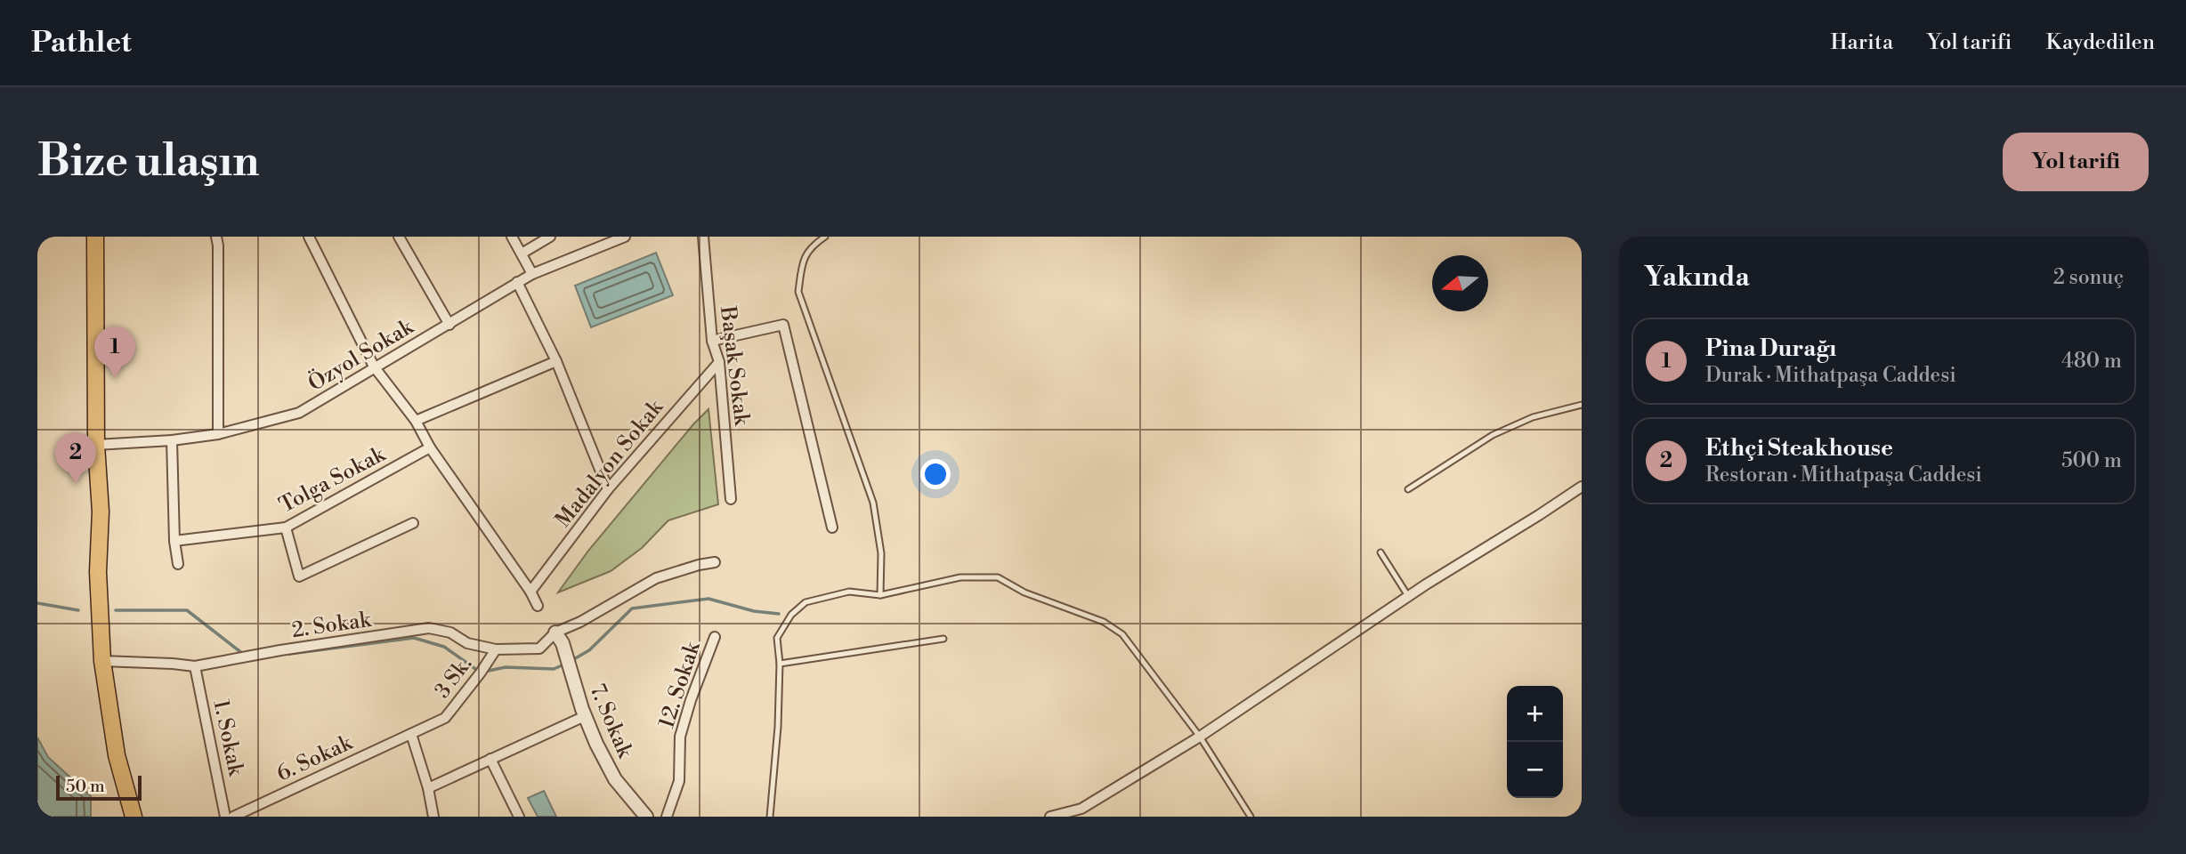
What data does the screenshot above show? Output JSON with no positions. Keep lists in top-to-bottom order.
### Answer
{
  "streets": {
    "street": [
      "Özyol Sokak",
      "Başak Sokak",
      "Madalyon Sokak",
      "Tolga Sokak",
      "2. Sokak",
      "3 Sk.",
      "12. Sokak",
      "7. Sokak",
      "1. Sokak",
      "6. Sokak"
    ]
  },
  "crossings": [
    ["Başak Sokak", "Madalyon Sokak"],
    ["2. Sokak", "3 Sk."],
    ["2. Sokak", "7. Sokak"],
    ["2. Sokak", "1. Sokak"],
    ["3 Sk.", "6. Sokak"]
  ],
  "scale_bar": "50 m",
  "north": "left",
  "page": {
    "header": "Pathlet",
    "nav": ["Harita", "Yol tarifi", "Kaydedilen"],
    "buttons": "Yol tarifi",
    "title": "Bize ulaşın",
    "heading": ["Yakında", "2 sonuç"],
    "list": [
      {
        "mark": "1",
        "name": "Pina Durağı",
        "note": "Durak · Mithatpaşa Caddesi",
        "value": "480 m"
      },
      {
        "mark": "2",
        "name": "Ethçi Steakhouse",
        "note": "Restoran · Mithatpaşa Caddesi",
        "value": "500 m"
      }
    ],
    "pins": ["1", "2"],
    "map_buttons": ["+", "−"],
    "scale": "50 m"
  }
}
